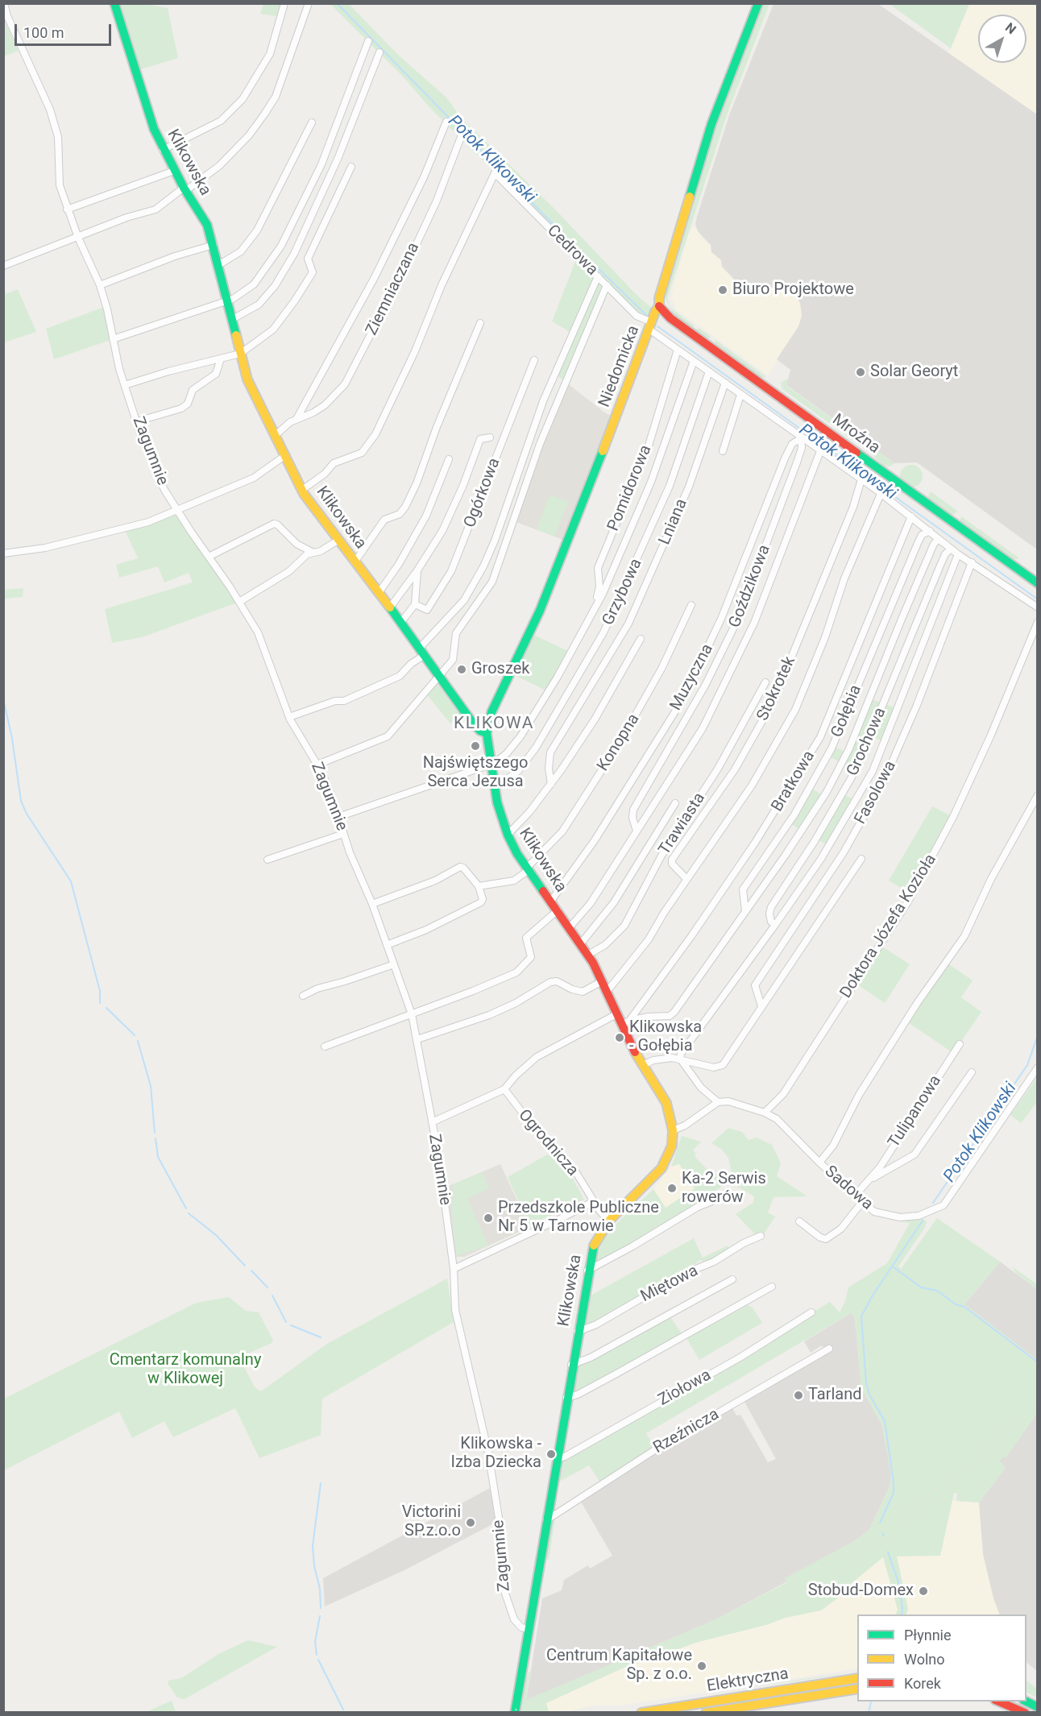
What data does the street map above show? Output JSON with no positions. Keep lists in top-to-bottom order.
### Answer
{
  "streets": {
    "street": [
      "Klikowska",
      "Cedrowa",
      "Ziemniaczana",
      "Niedomicka",
      "Mroźna",
      "Zagumnie",
      "Pomidorowa",
      "Ogórkowa",
      "Lniana",
      "Goździkowa",
      "Grzybowa",
      "Muzyczna",
      "Stokrotek",
      "Gołębia",
      "Grochowa",
      "Konopna",
      "Bratkowa",
      "Fasolowa",
      "Trawiasta",
      "Doktora Józefa Kozioła",
      "Tulipanowa",
      "Ogrodnicza",
      "Sadowa",
      "Miętowa",
      "Ziołowa",
      "Rzeźnicza",
      "Elektryczna"
    ]
  },
  "crossings": [
    ["Klikowska", "Cedrowa"],
    ["Klikowska", "Ziemniaczana"],
    ["Klikowska", "Niedomicka"],
    ["Klikowska", "Zagumnie"],
    ["Klikowska", "Pomidorowa"],
    ["Klikowska", "Goździkowa"],
    ["Klikowska", "Grzybowa"],
    ["Klikowska", "Muzyczna"],
    ["Klikowska", "Stokrotek"],
    ["Klikowska", "Gołębia"],
    ["Klikowska", "Konopna"],
    ["Klikowska", "Bratkowa"],
    ["Klikowska", "Trawiasta"],
    ["Klikowska", "Ogrodnicza"],
    ["Klikowska", "Miętowa"],
    ["Klikowska", "Ziołowa"],
    ["Klikowska", "Rzeźnicza"],
    ["Cedrowa", "Niedomicka"],
    ["Cedrowa", "Pomidorowa"],
    ["Cedrowa", "Lniana"],
    ["Cedrowa", "Goździkowa"],
    ["Cedrowa", "Grzybowa"],
    ["Cedrowa", "Muzyczna"],
    ["Cedrowa", "Stokrotek"],
    ["Cedrowa", "Gołębia"],
    ["Cedrowa", "Grochowa"],
    ["Cedrowa", "Bratkowa"],
    ["Cedrowa", "Fasolowa"],
    ["Niedomicka", "Mroźna"],
    ["Zagumnie", "Pomidorowa"],
    ["Goździkowa", "Muzyczna"],
    ["Gołębia", "Bratkowa"],
    ["Doktora Józefa Kozioła", "Sadowa"],
    ["Tulipanowa", "Sadowa"]
  ],
  "districts": ["KLIKOWA"],
  "water": ["Potok Klikowski"],
  "parks": ["Cmentarz komunalny w Klikowej"],
  "places": [
    "Biuro Projektowe",
    "Solar Georyt",
    "Groszek",
    "Najświętszego Serca Jezusa",
    "Klikowska - Gołębia",
    "Ka-2 Serwis rowerów",
    "Przedszkole Publiczne Nr 5 w Tarnowie",
    "Tarland",
    "Klikowska - Izba Dziecka",
    "Victorini SP.z.o.o",
    "Stobud-Domex",
    "Centrum Kapitałowe Sp. z o.o."
  ],
  "legend": ["Płynnie", "Wolno", "Korek"],
  "scale_bar": "100 m",
  "north": "top right"
}
